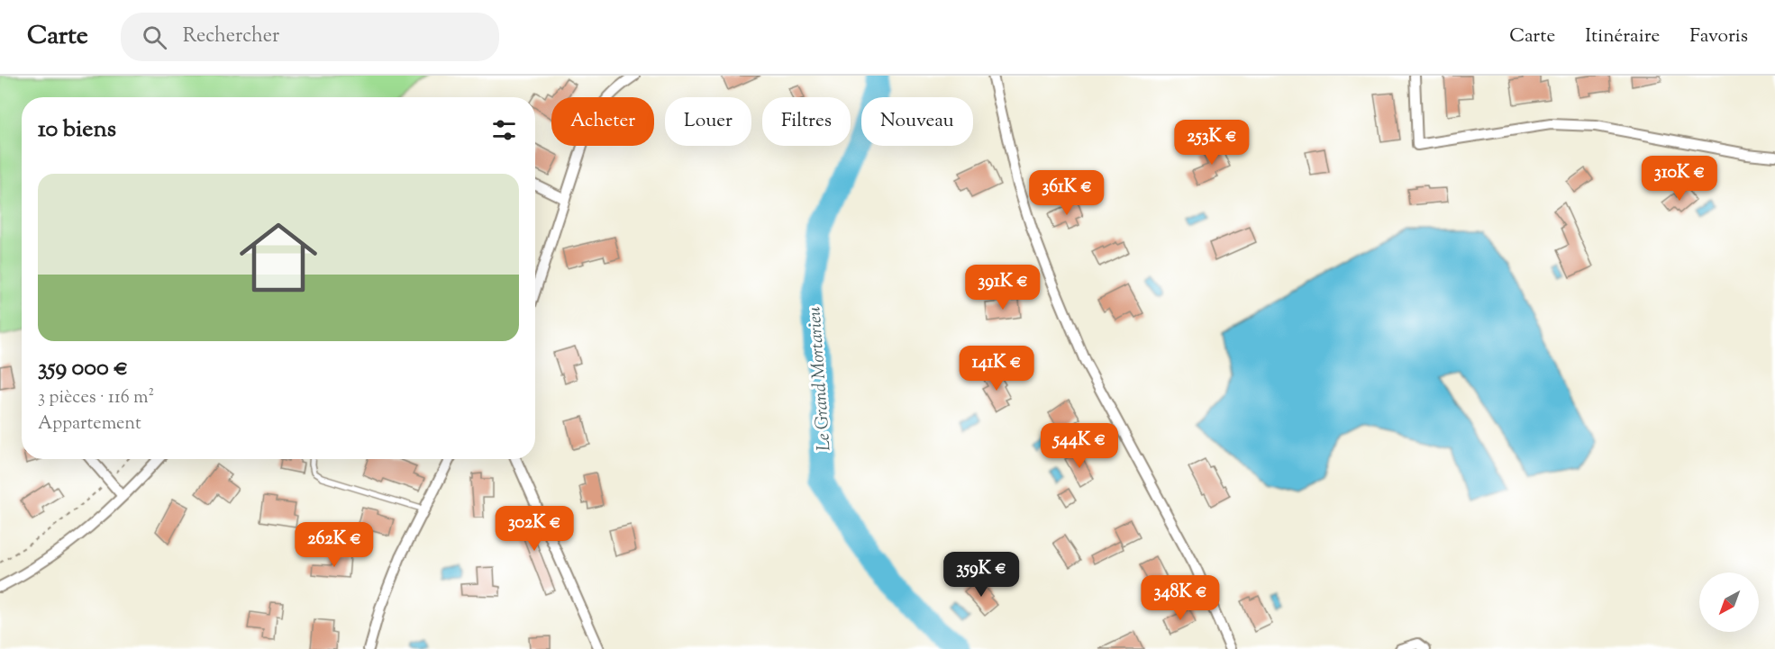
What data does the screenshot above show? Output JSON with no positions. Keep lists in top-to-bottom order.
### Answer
{
  "water": ["Le Grand Mortarieu"],
  "north": "bottom left",
  "page": {
    "header": "Carte",
    "search": "Rechercher",
    "nav": ["Carte", "Itinéraire", "Favoris"],
    "chip": [
      "Acheter",
      "Louer",
      "Filtres",
      "Nouveau"
    ],
    "heading": "10 biens",
    "price": [
      "253K €",
      "310K €",
      "361K €",
      "391K €",
      "141K €",
      "544K €",
      "302K €",
      "262K €",
      "359K €",
      "348K €"
    ],
    "list": [
      {
        "name": "359 000 €",
        "note": "3 pièces · 116 m² · Appartement"
      }
    ]
  }
}
